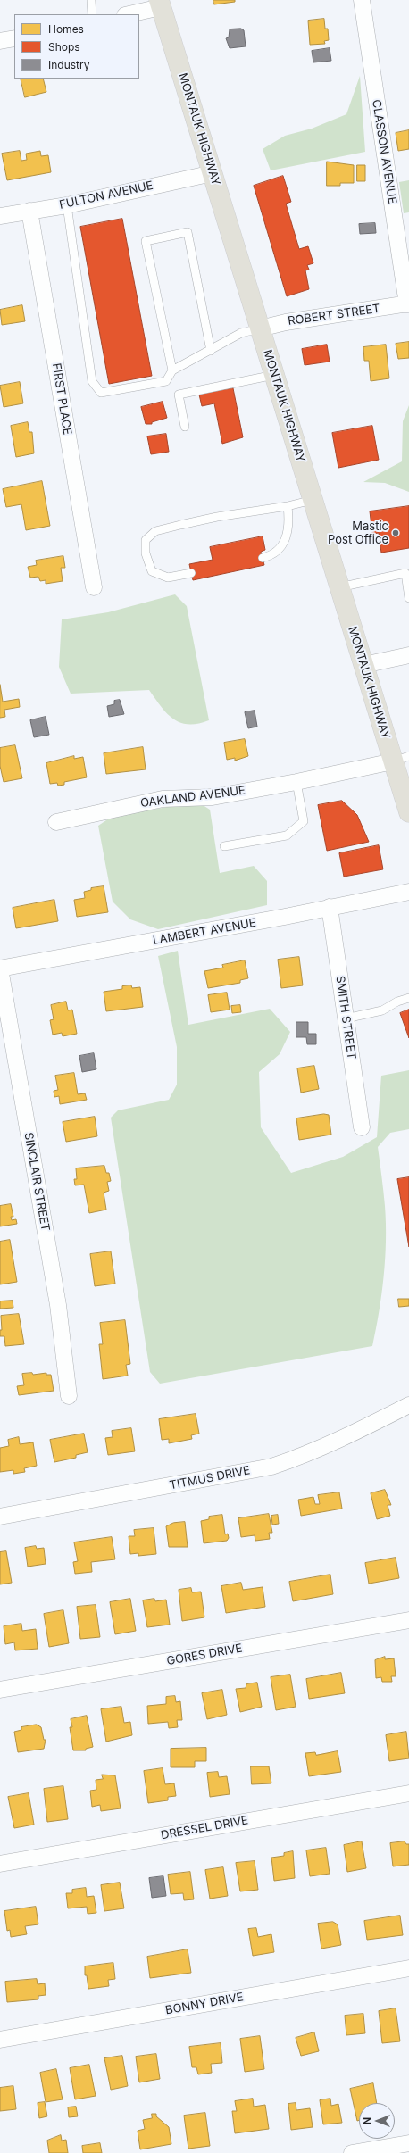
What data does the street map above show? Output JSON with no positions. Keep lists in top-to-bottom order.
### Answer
{
  "streets": {
    "main road": ["MONTAUK HIGHWAY"],
    "street": [
      "CLASSON AVENUE",
      "FULTON AVENUE",
      "ROBERT STREET",
      "FIRST PLACE",
      "OAKLAND AVENUE",
      "LAMBERT AVENUE",
      "SMITH STREET",
      "SINCLAIR STREET",
      "TITMUS DRIVE",
      "GORES DRIVE",
      "DRESSEL DRIVE",
      "BONNY DRIVE"
    ]
  },
  "crossings": [
    ["MONTAUK HIGHWAY", "FULTON AVENUE"],
    ["MONTAUK HIGHWAY", "ROBERT STREET"],
    ["MONTAUK HIGHWAY", "OAKLAND AVENUE"],
    ["CLASSON AVENUE", "ROBERT STREET"],
    ["FULTON AVENUE", "FIRST PLACE"],
    ["LAMBERT AVENUE", "SMITH STREET"],
    ["LAMBERT AVENUE", "SINCLAIR STREET"]
  ],
  "places": ["Mastic Post Office"],
  "legend": ["Homes", "Shops", "Industry"],
  "north": "left"
}
